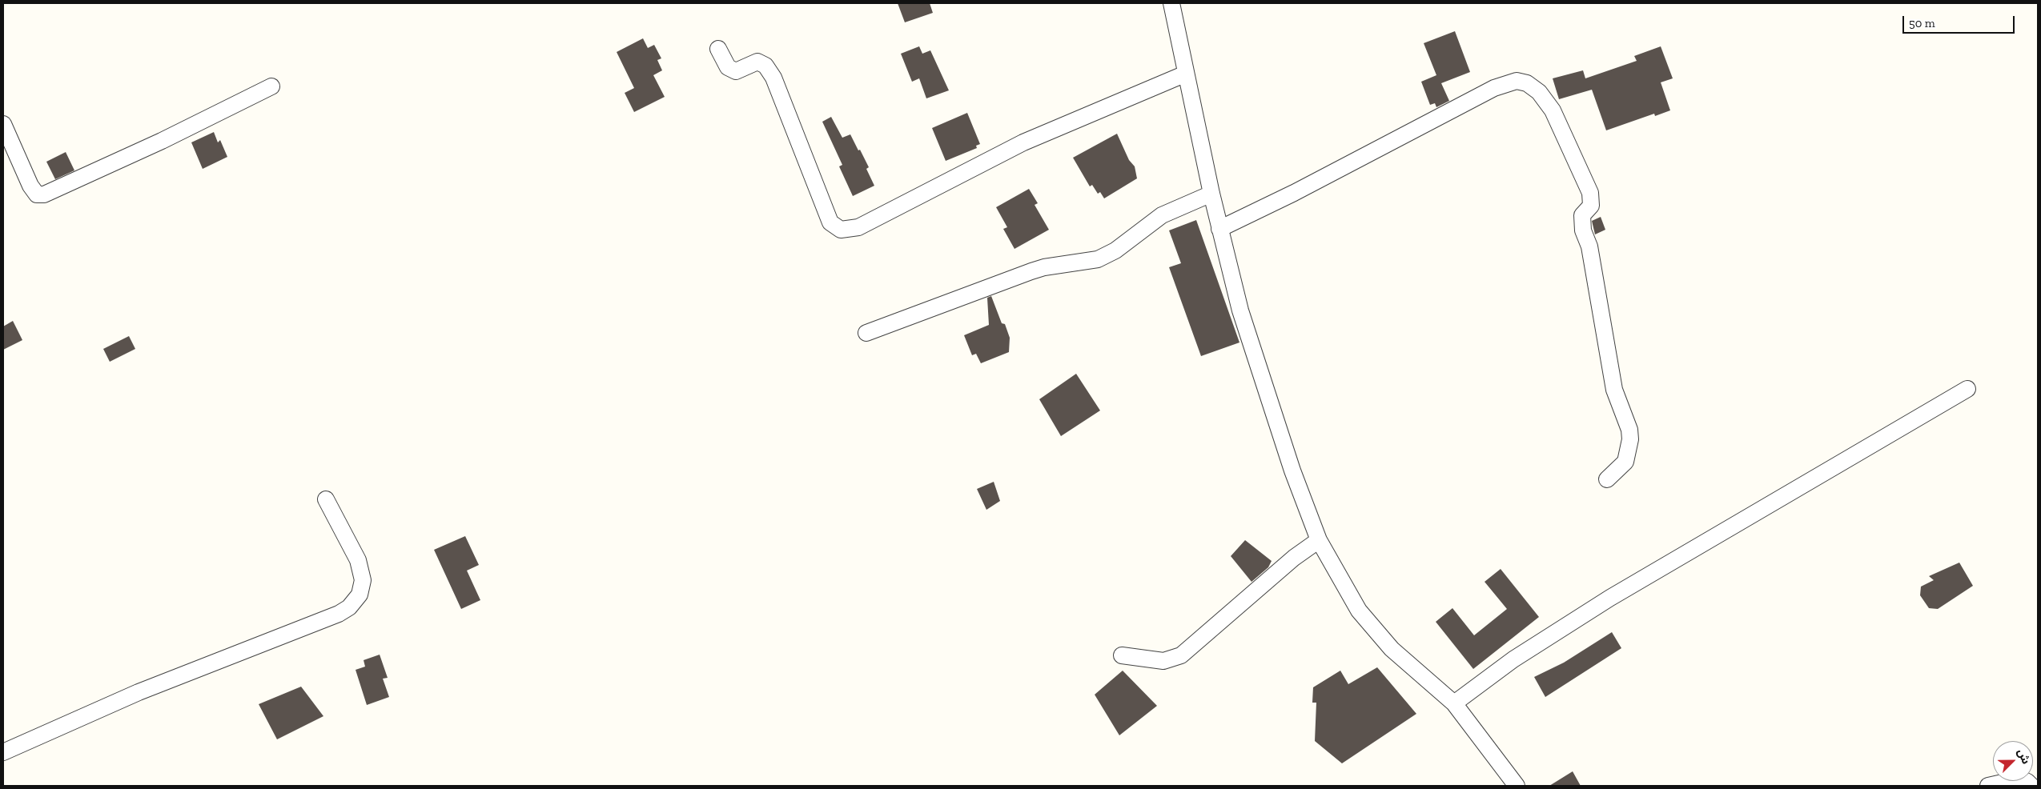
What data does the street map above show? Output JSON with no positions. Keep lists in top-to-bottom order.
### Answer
{
  "scale_bar": "50 m",
  "north": "top right"
}
